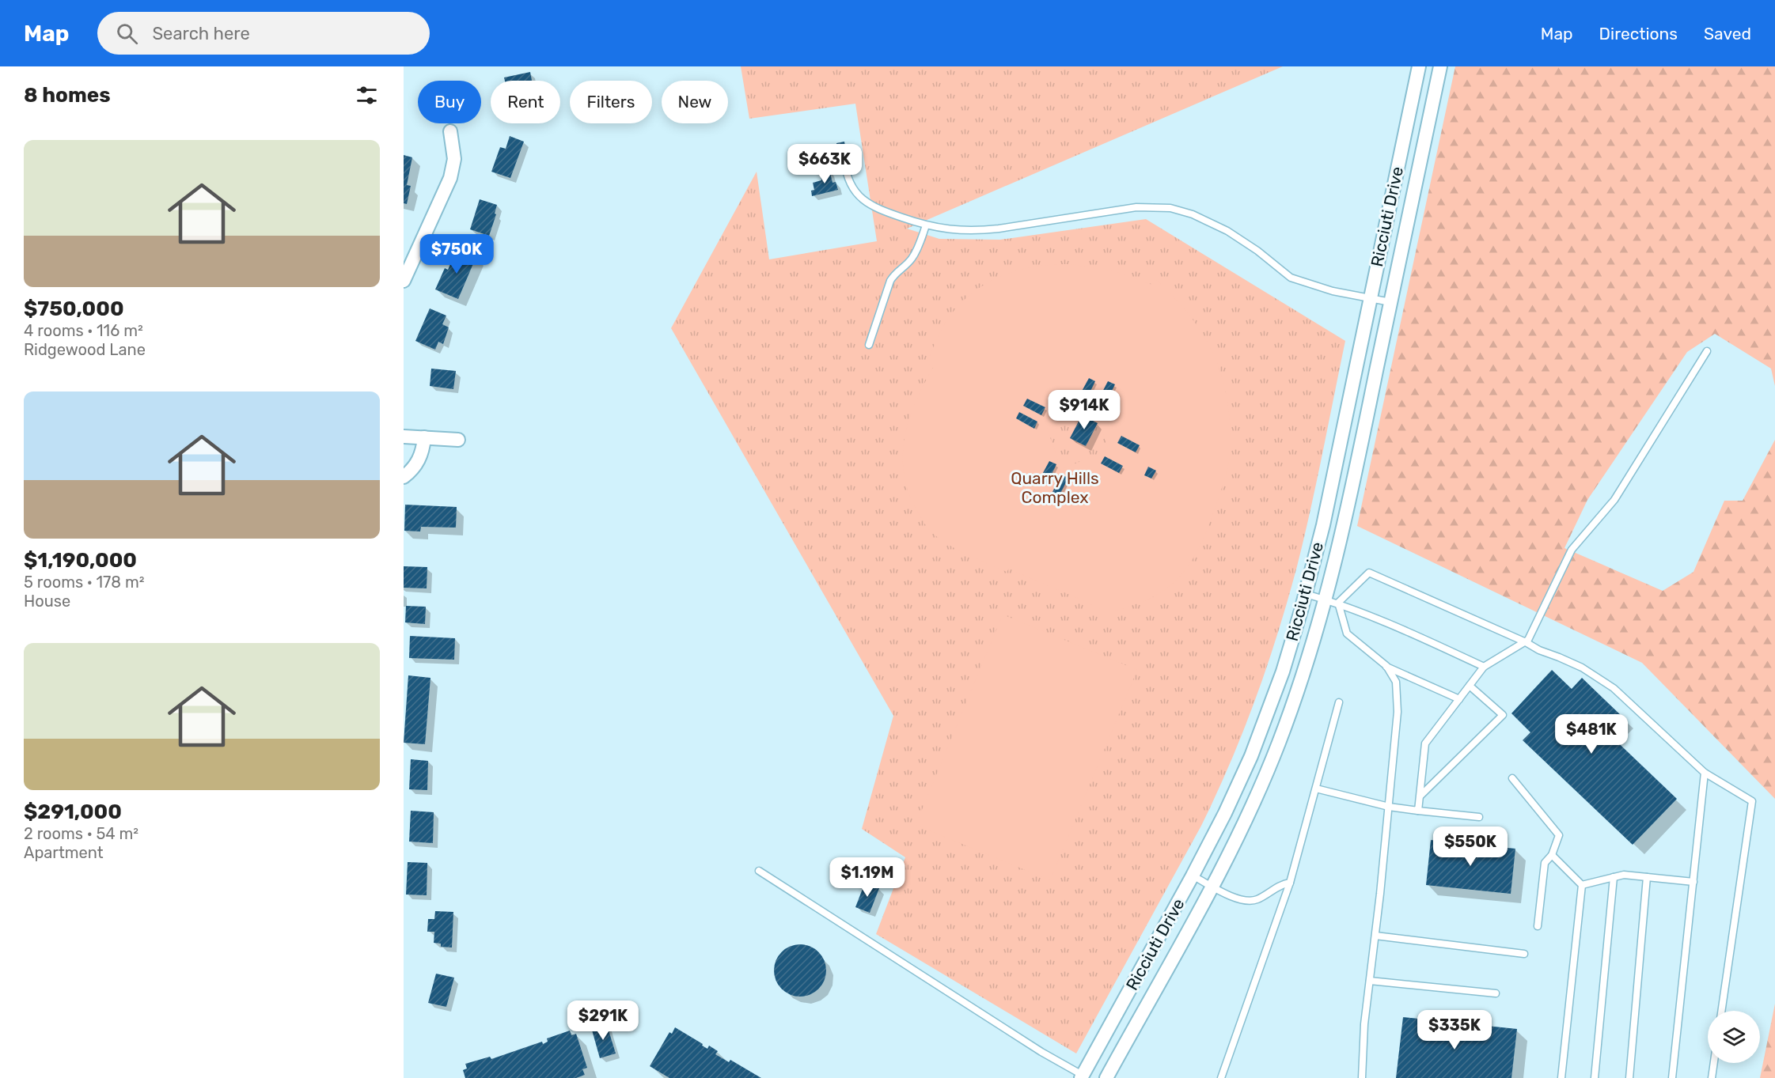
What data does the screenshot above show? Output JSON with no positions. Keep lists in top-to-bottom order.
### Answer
{
  "streets": {
    "street": ["Ricciuti Drive"]
  },
  "parks": ["Quarry Hills Complex"],
  "page": {
    "header": "Map",
    "search": "Search here",
    "nav": ["Map", "Directions", "Saved"],
    "heading": "8 homes",
    "chip": [
      "Buy",
      "Rent",
      "Filters",
      "New"
    ],
    "list": [
      {
        "name": "$750,000",
        "note": "4 rooms · 116 m² · Ridgewood Lane"
      },
      {
        "name": "$1,190,000",
        "note": "5 rooms · 178 m² · House"
      },
      {
        "name": "$291,000",
        "note": "2 rooms · 54 m² · Apartment"
      }
    ],
    "price": [
      "$663K",
      "$750K",
      "$914K",
      "$481K",
      "$550K",
      "$1.19M",
      "$291K",
      "$335K"
    ]
  }
}
